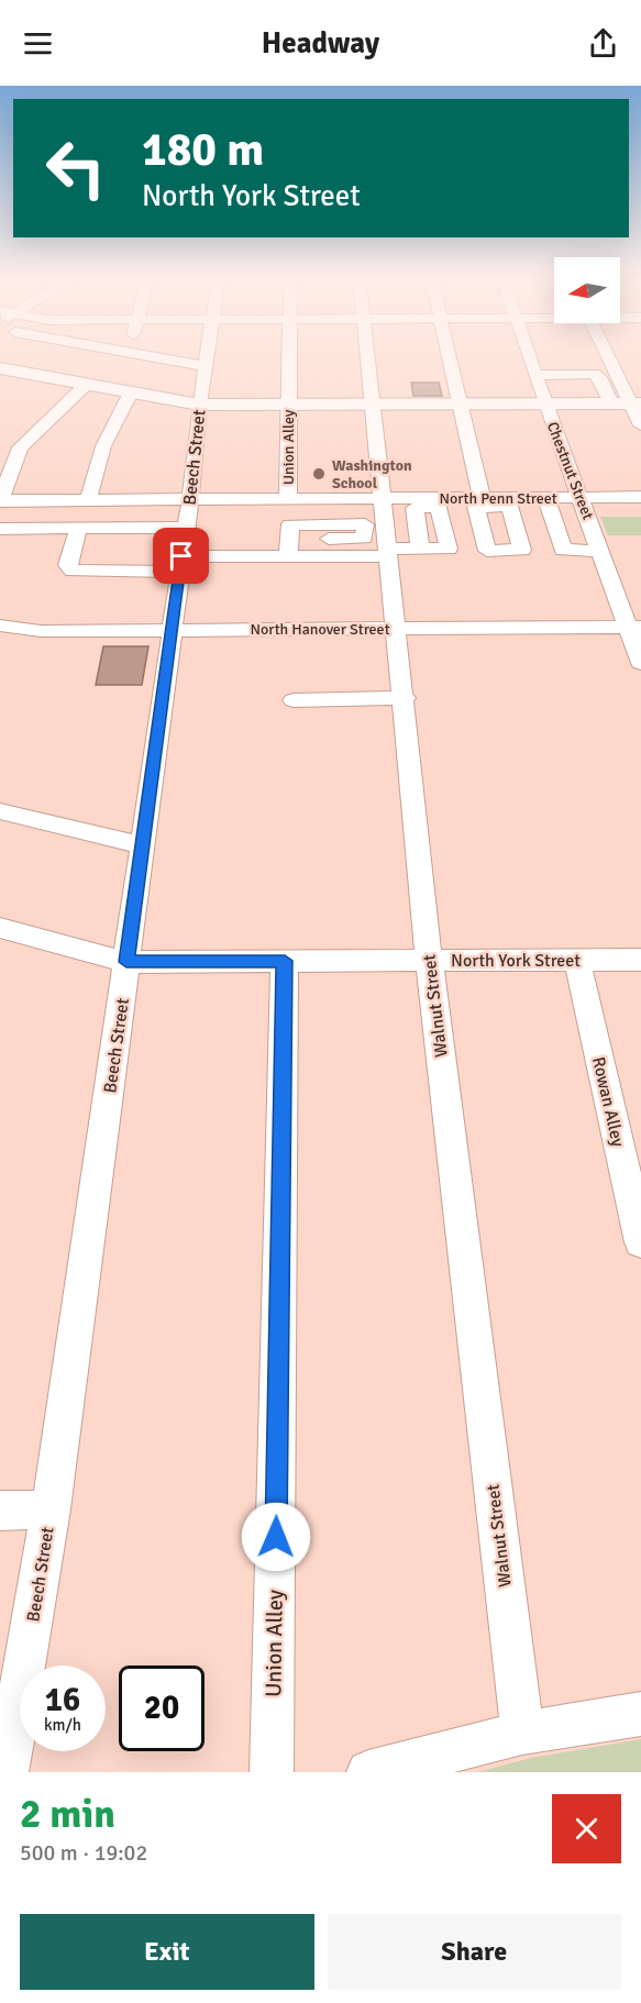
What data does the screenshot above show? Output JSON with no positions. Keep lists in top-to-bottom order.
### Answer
{
  "streets": {
    "street": [
      "Union Alley",
      "Beech Street",
      "Chestnut Street",
      "North Penn Street",
      "North Hanover Street",
      "North York Street",
      "Walnut Street",
      "Rowan Alley"
    ]
  },
  "crossings": [
    ["Union Alley", "North Penn Street"],
    ["Union Alley", "North York Street"],
    ["Beech Street", "North Penn Street"],
    ["Beech Street", "North Hanover Street"],
    ["Beech Street", "North York Street"],
    ["Chestnut Street", "North Penn Street"],
    ["Chestnut Street", "North Hanover Street"],
    ["North Penn Street", "Walnut Street"],
    ["North Hanover Street", "Walnut Street"],
    ["North York Street", "Walnut Street"],
    ["North York Street", "Rowan Alley"]
  ],
  "places": ["Washington School"],
  "north": "left",
  "page": {
    "header": "Headway",
    "turn": ["180 m", "North York Street"],
    "speed": "16 km/h",
    "limit": "20",
    "heading": ["2 min", "500 m · 19:02"],
    "buttons": ["Exit", "Share"]
  }
}
